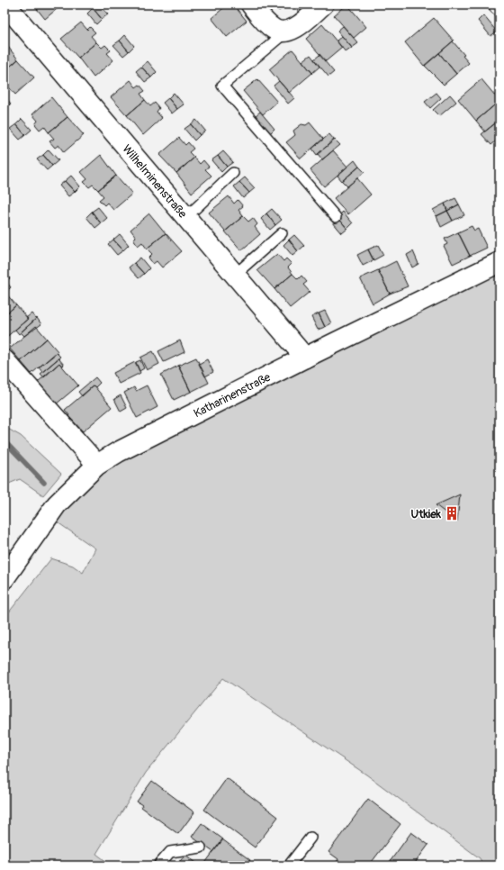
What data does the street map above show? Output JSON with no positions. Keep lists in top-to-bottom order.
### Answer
{
  "streets": {
    "street": ["Wilhelminenstraße", "Katharinenstraße"]
  },
  "crossings": [
    ["Wilhelminenstraße", "Katharinenstraße"]
  ],
  "places": {
    "building": ["Utkiek"]
  }
}
